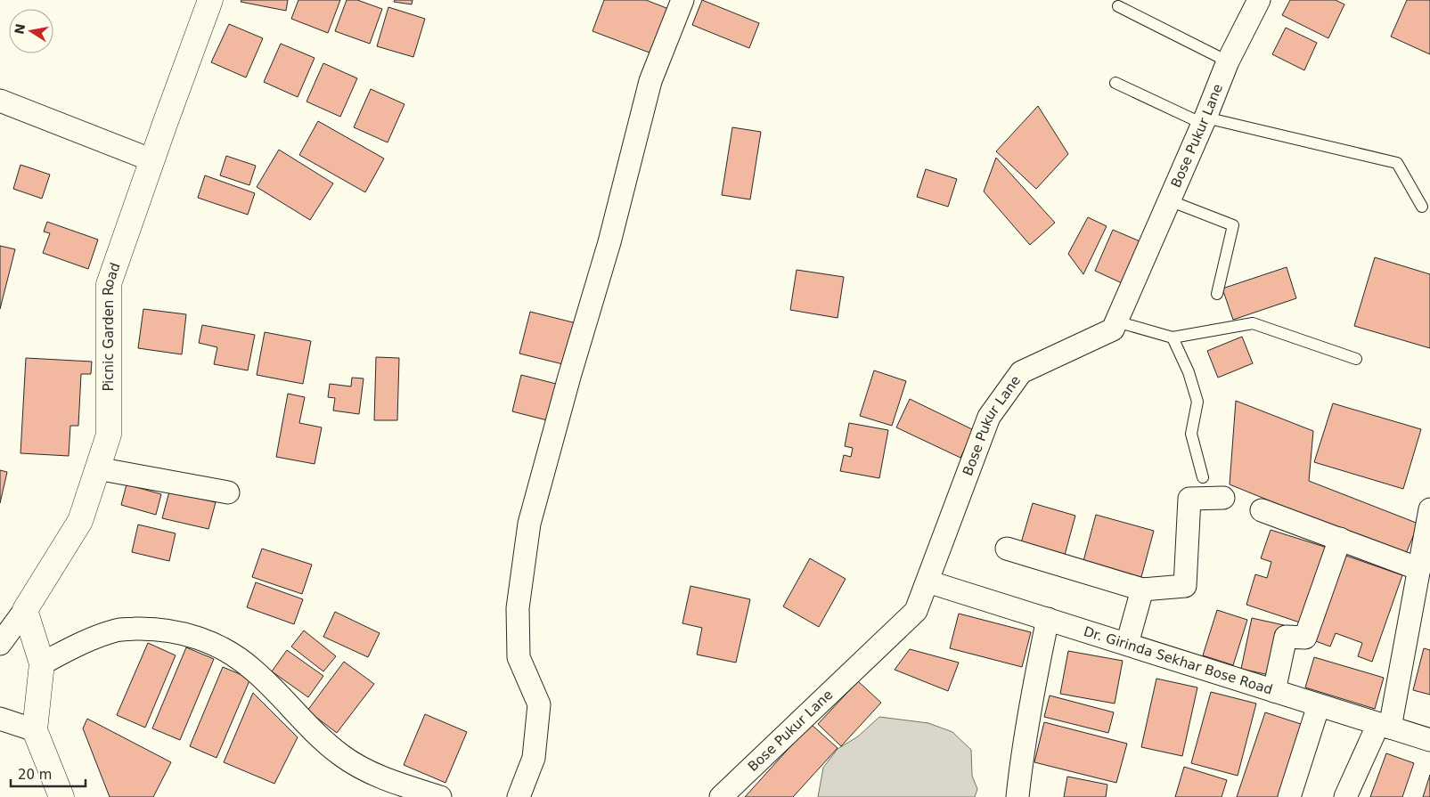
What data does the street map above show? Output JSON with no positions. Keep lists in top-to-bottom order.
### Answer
{
  "streets": {
    "main road": ["Picnic Garden Road"],
    "street": ["Bose Pukur Lane", "Dr. Girinda Sekhar Bose Road"]
  },
  "crossings": [
    ["Bose Pukur Lane", "Dr. Girinda Sekhar Bose Road"]
  ],
  "scale_bar": "20 m",
  "north": "left"
}
